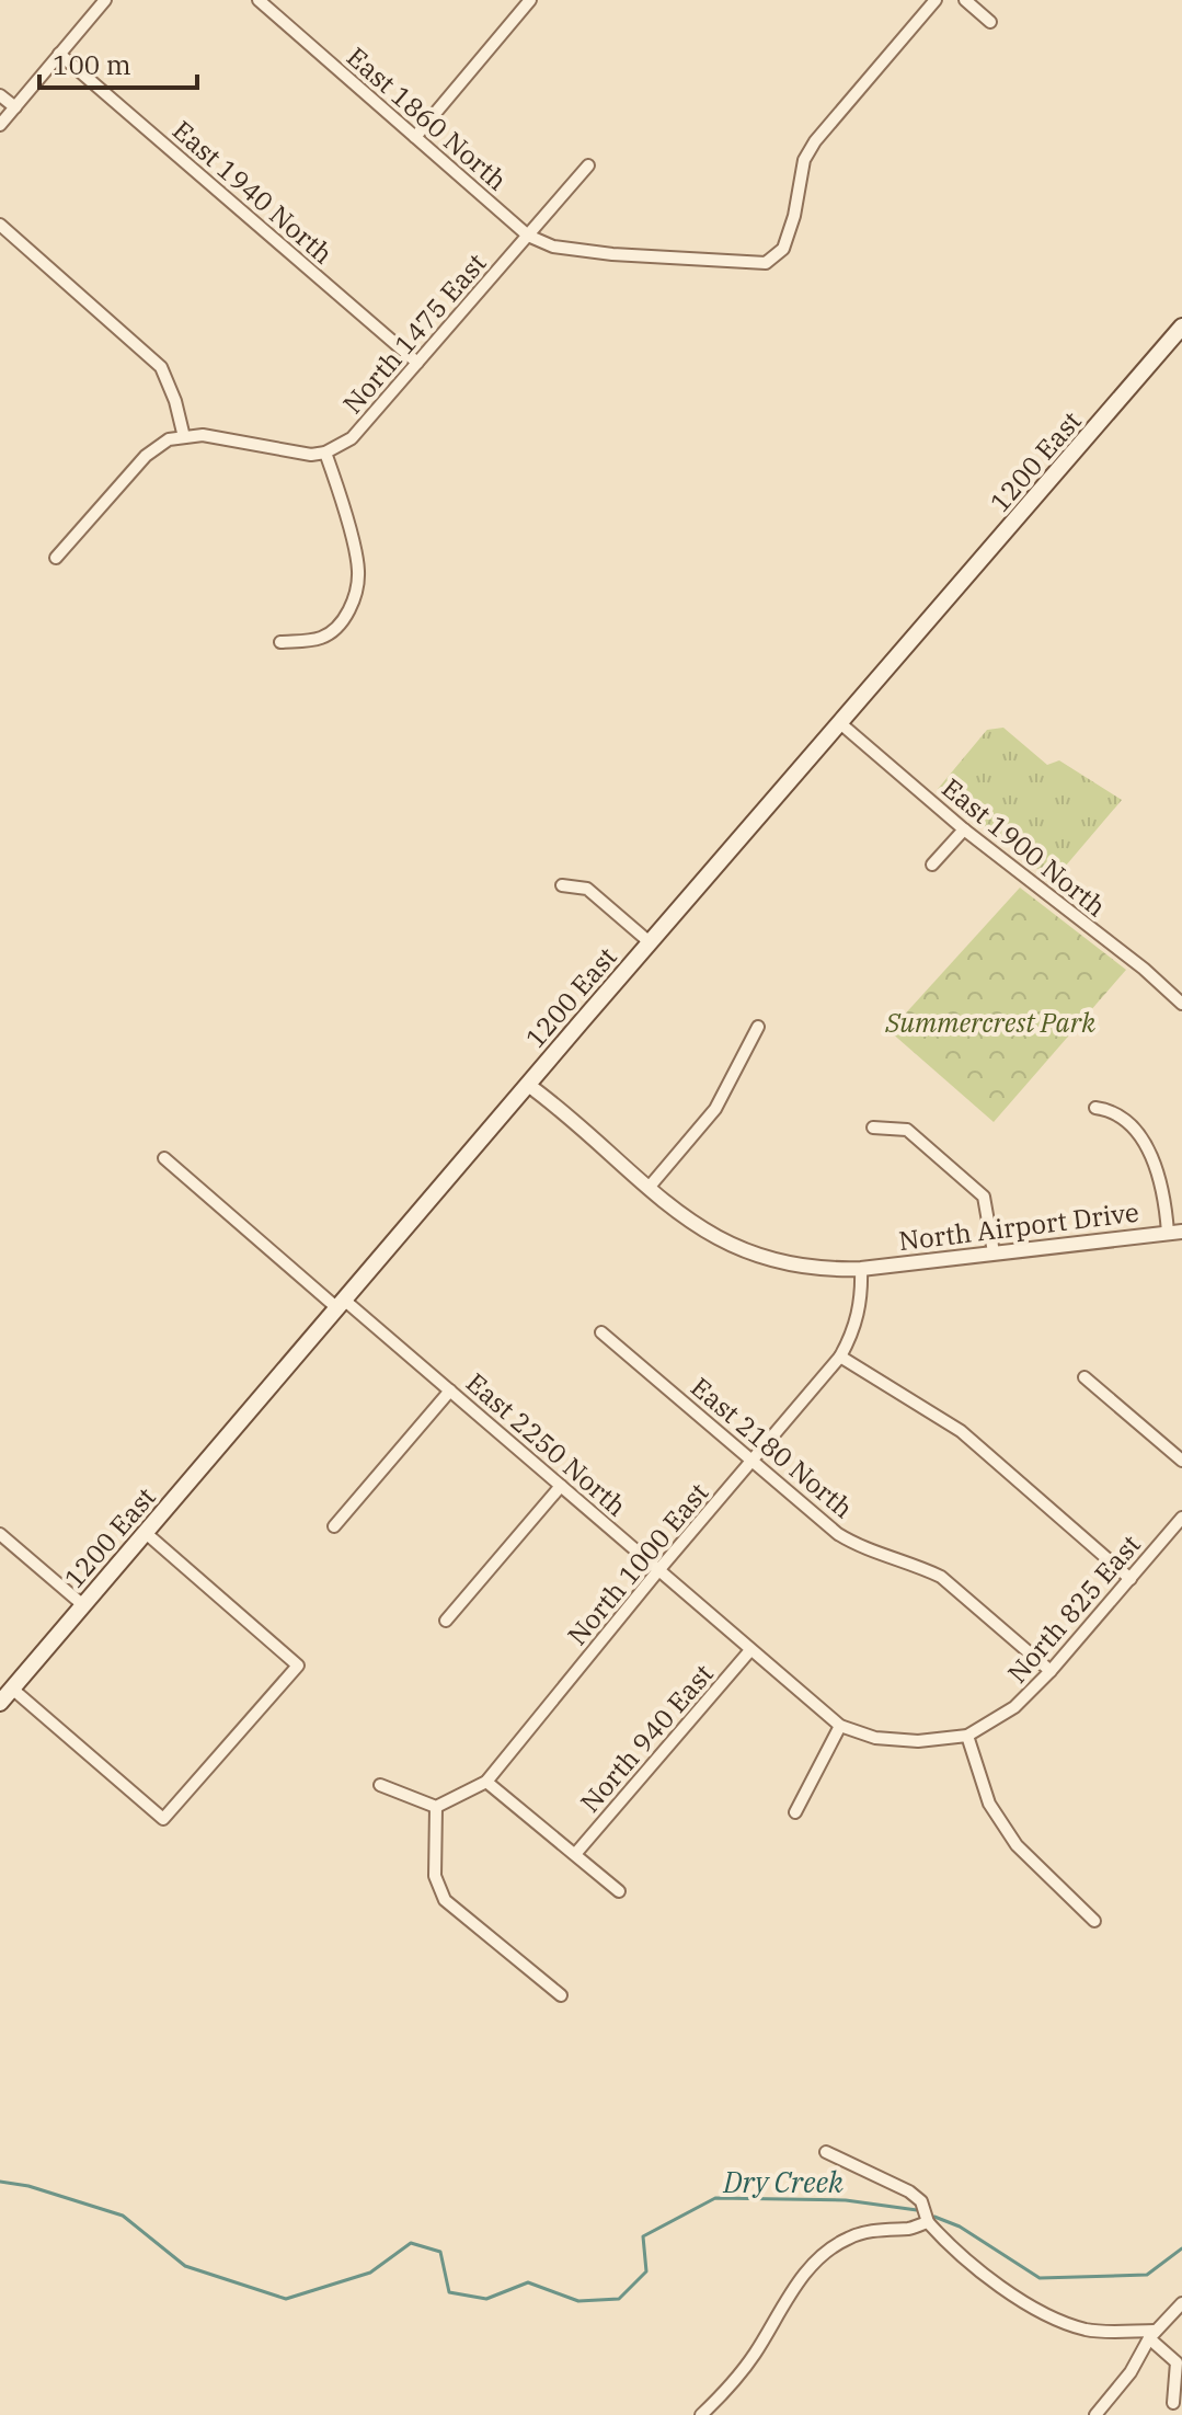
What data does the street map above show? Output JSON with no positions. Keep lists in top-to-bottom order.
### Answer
{
  "streets": {
    "main road": ["1200 East"],
    "street": [
      "East 1860 North",
      "East 1940 North",
      "North 1475 East",
      "East 1900 North",
      "North Airport Drive",
      "East 2250 North",
      "East 2180 North",
      "North 1000 East",
      "North 825 East",
      "North 940 East"
    ]
  },
  "crossings": [
    ["East 1860 North", "North 1475 East"],
    ["East 1940 North", "North 1475 East"],
    ["1200 East", "East 1900 North"],
    ["1200 East", "North Airport Drive"],
    ["1200 East", "East 2250 North"],
    ["North Airport Drive", "North 1000 East"],
    ["East 2250 North", "North 1000 East"],
    ["East 2250 North", "North 825 East"],
    ["East 2250 North", "North 940 East"],
    ["East 2180 North", "North 1000 East"],
    ["East 2180 North", "North 825 East"]
  ],
  "water": ["Dry Creek"],
  "parks": ["Summercrest Park"],
  "scale_bar": "100 m"
}
